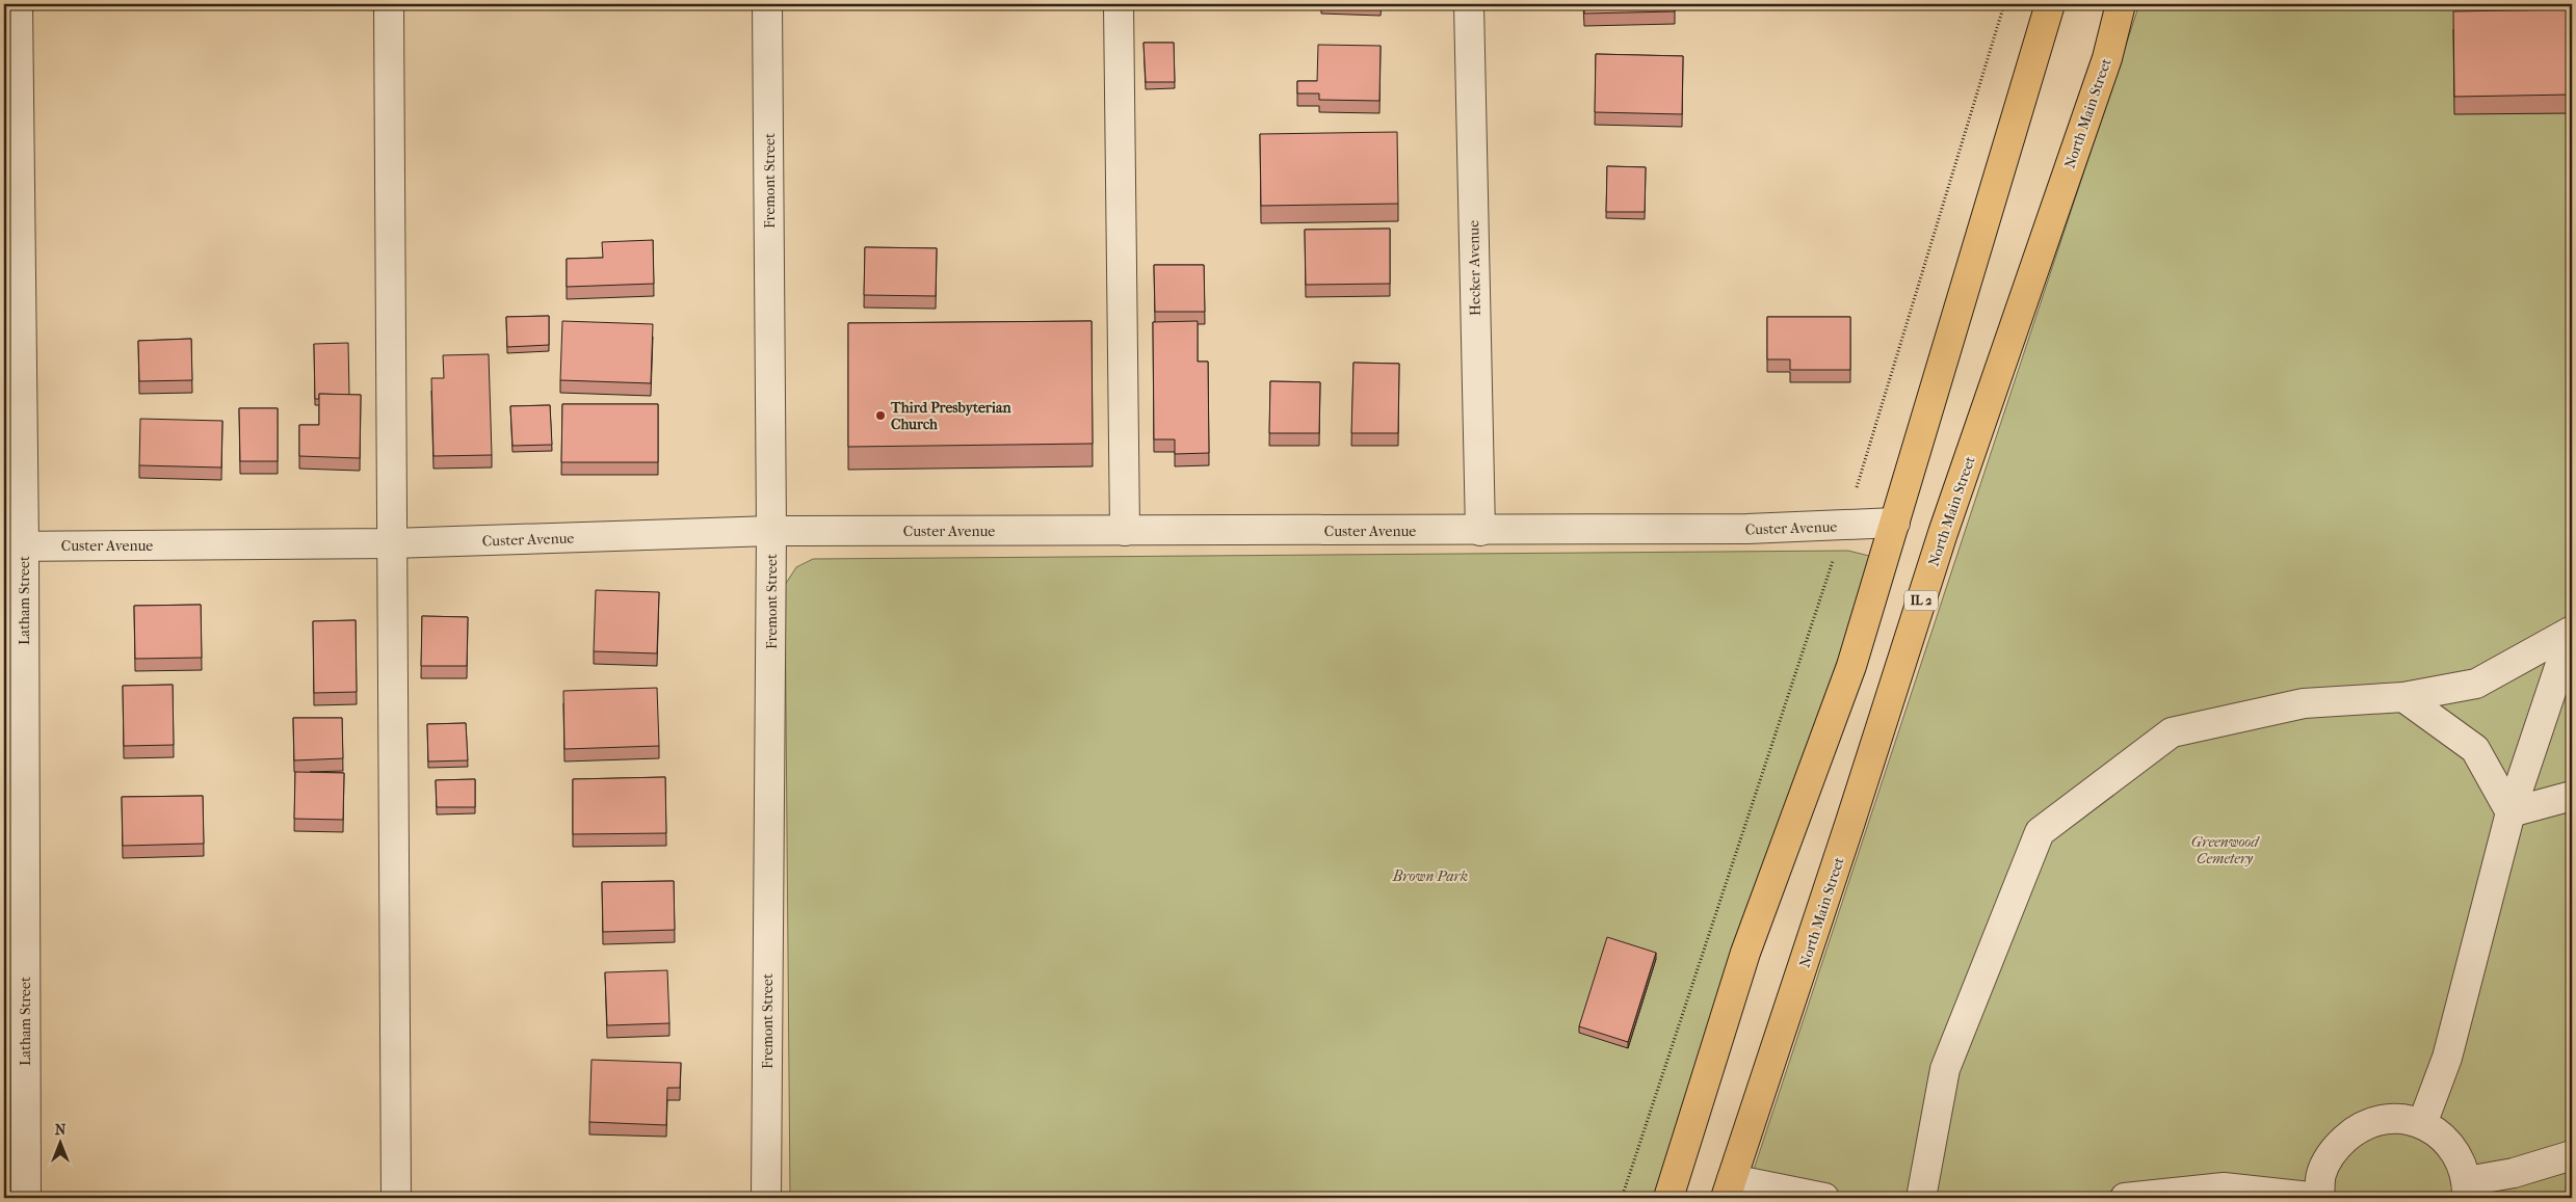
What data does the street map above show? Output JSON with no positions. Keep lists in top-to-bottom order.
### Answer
{
  "streets": {
    "main road": ["North Main Street", "IL 2"],
    "street": [
      "Fremont Street",
      "Hecker Avenue",
      "Custer Avenue",
      "Latham Street"
    ]
  },
  "crossings": [
    ["Fremont Street", "Custer Avenue"],
    ["Hecker Avenue", "Custer Avenue"],
    ["Custer Avenue", "Latham Street"]
  ],
  "parks": ["Greenwood Cemetery", "Brown Park"],
  "places": ["Third Presbyterian Church"],
  "north": "top"
}
